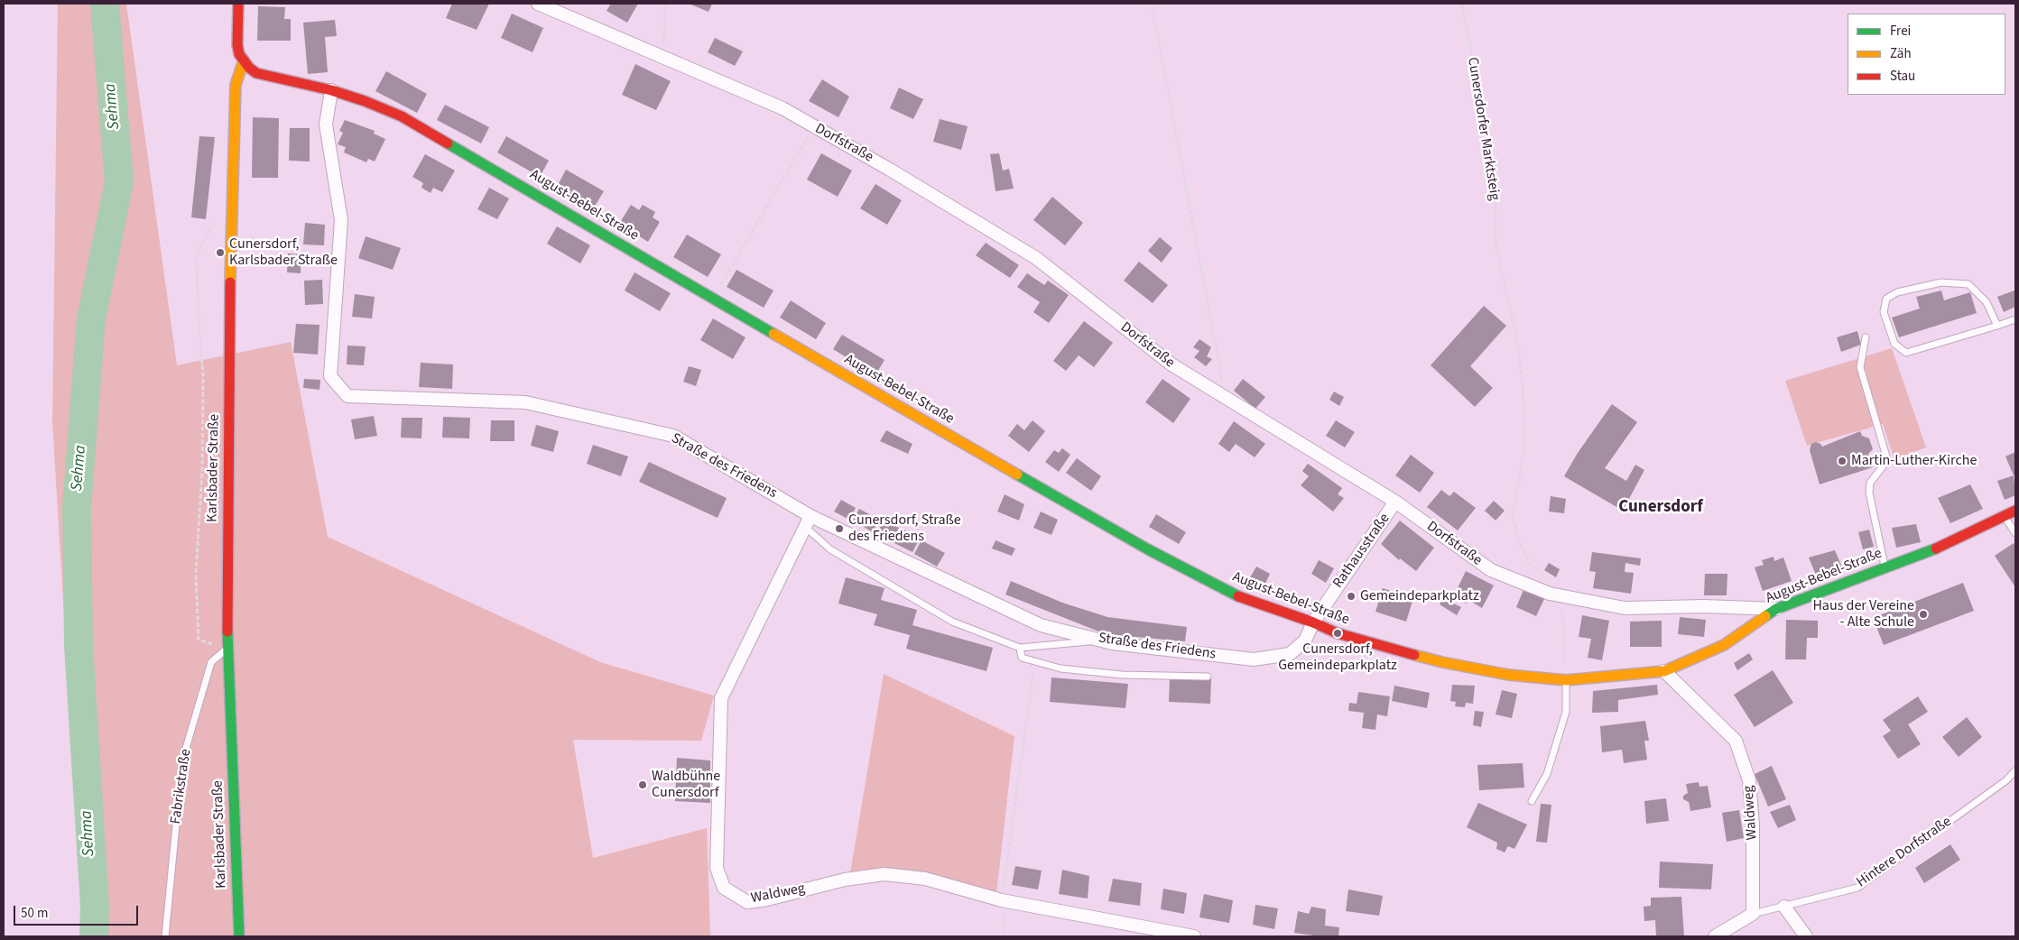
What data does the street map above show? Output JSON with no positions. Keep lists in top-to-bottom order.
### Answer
{
  "streets": {
    "main road": ["August-Bebel-Straße", "Karlsbader Straße"],
    "street": [
      "Dorfstraße",
      "Straße des Friedens",
      "Rathausstraße",
      "Waldweg"
    ],
    "lane": ["Fabrikstraße", "Hintere Dorfstraße"],
    "path": ["Cunersdorfer Marktsteig"]
  },
  "crossings": [
    ["Cunersdorfer Marktsteig", "Dorfstraße"],
    ["Cunersdorfer Marktsteig", "August-Bebel-Straße"],
    ["Dorfstraße", "August-Bebel-Straße"],
    ["Dorfstraße", "Rathausstraße"],
    ["August-Bebel-Straße", "Straße des Friedens"],
    ["August-Bebel-Straße", "Karlsbader Straße"],
    ["August-Bebel-Straße", "Rathausstraße"],
    ["August-Bebel-Straße", "Waldweg"],
    ["Straße des Friedens", "Rathausstraße"],
    ["Straße des Friedens", "Waldweg"],
    ["Karlsbader Straße", "Fabrikstraße"],
    ["Waldweg", "Hintere Dorfstraße"]
  ],
  "districts": ["Cunersdorf"],
  "water": ["Sehma"],
  "places": [
    "Cunersdorf, Karlsbader Straße",
    "Martin-Luther-Kirche",
    "Cunersdorf, Straße des Friedens",
    "Gemeindeparkplatz",
    "Haus der Vereine - Alte Schule",
    "Cunersdorf, Gemeindeparkplatz",
    "Waldbühne Cunersdorf"
  ],
  "legend": ["Frei", "Zäh", "Stau"],
  "scale_bar": "50 m"
}
